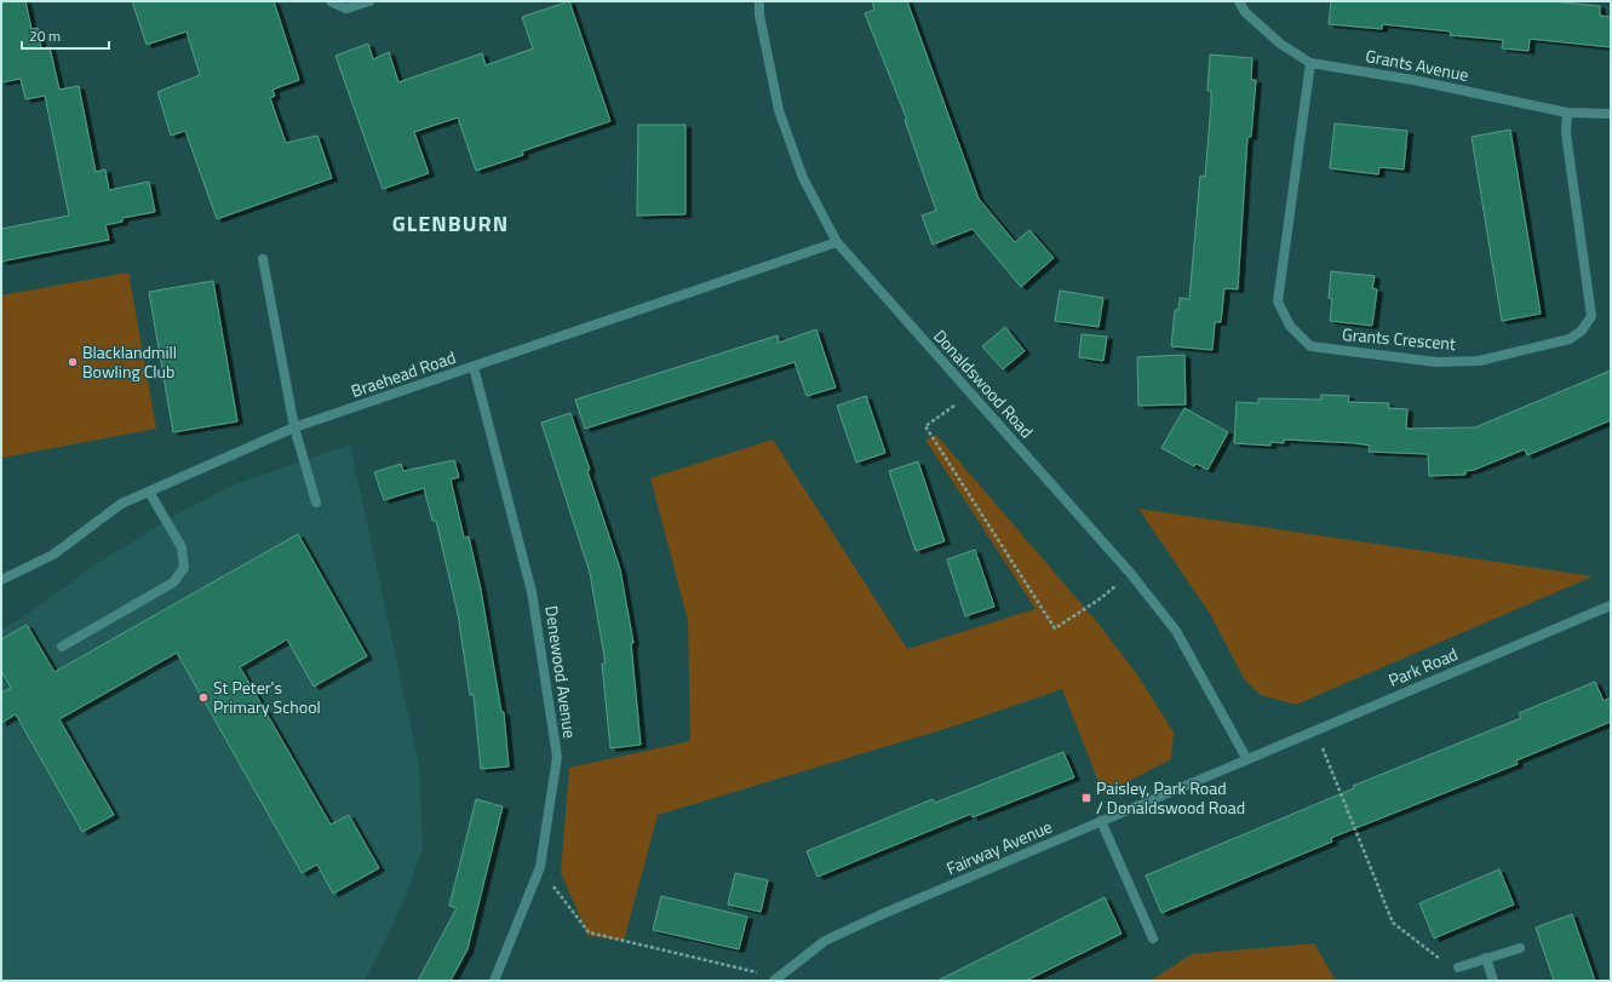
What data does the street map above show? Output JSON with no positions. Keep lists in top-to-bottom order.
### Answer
{
  "streets": {
    "street": [
      "Grants Avenue",
      "Grants Crescent",
      "Braehead Road",
      "Donaldswood Road",
      "Park Road",
      "Denewood Avenue",
      "Fairway Avenue"
    ]
  },
  "crossings": [
    ["Grants Avenue", "Grants Crescent"],
    ["Braehead Road", "Donaldswood Road"],
    ["Braehead Road", "Denewood Avenue"],
    ["Donaldswood Road", "Park Road"],
    ["Donaldswood Road", "Fairway Avenue"],
    ["Park Road", "Fairway Avenue"]
  ],
  "districts": ["GLENBURN"],
  "places": {
    "other": ["Blacklandmill Bowling Club", "St Peter's Primary School"],
    "transit": ["Paisley, Park Road / Donaldswood Road"]
  },
  "scale_bar": "20 m"
}
